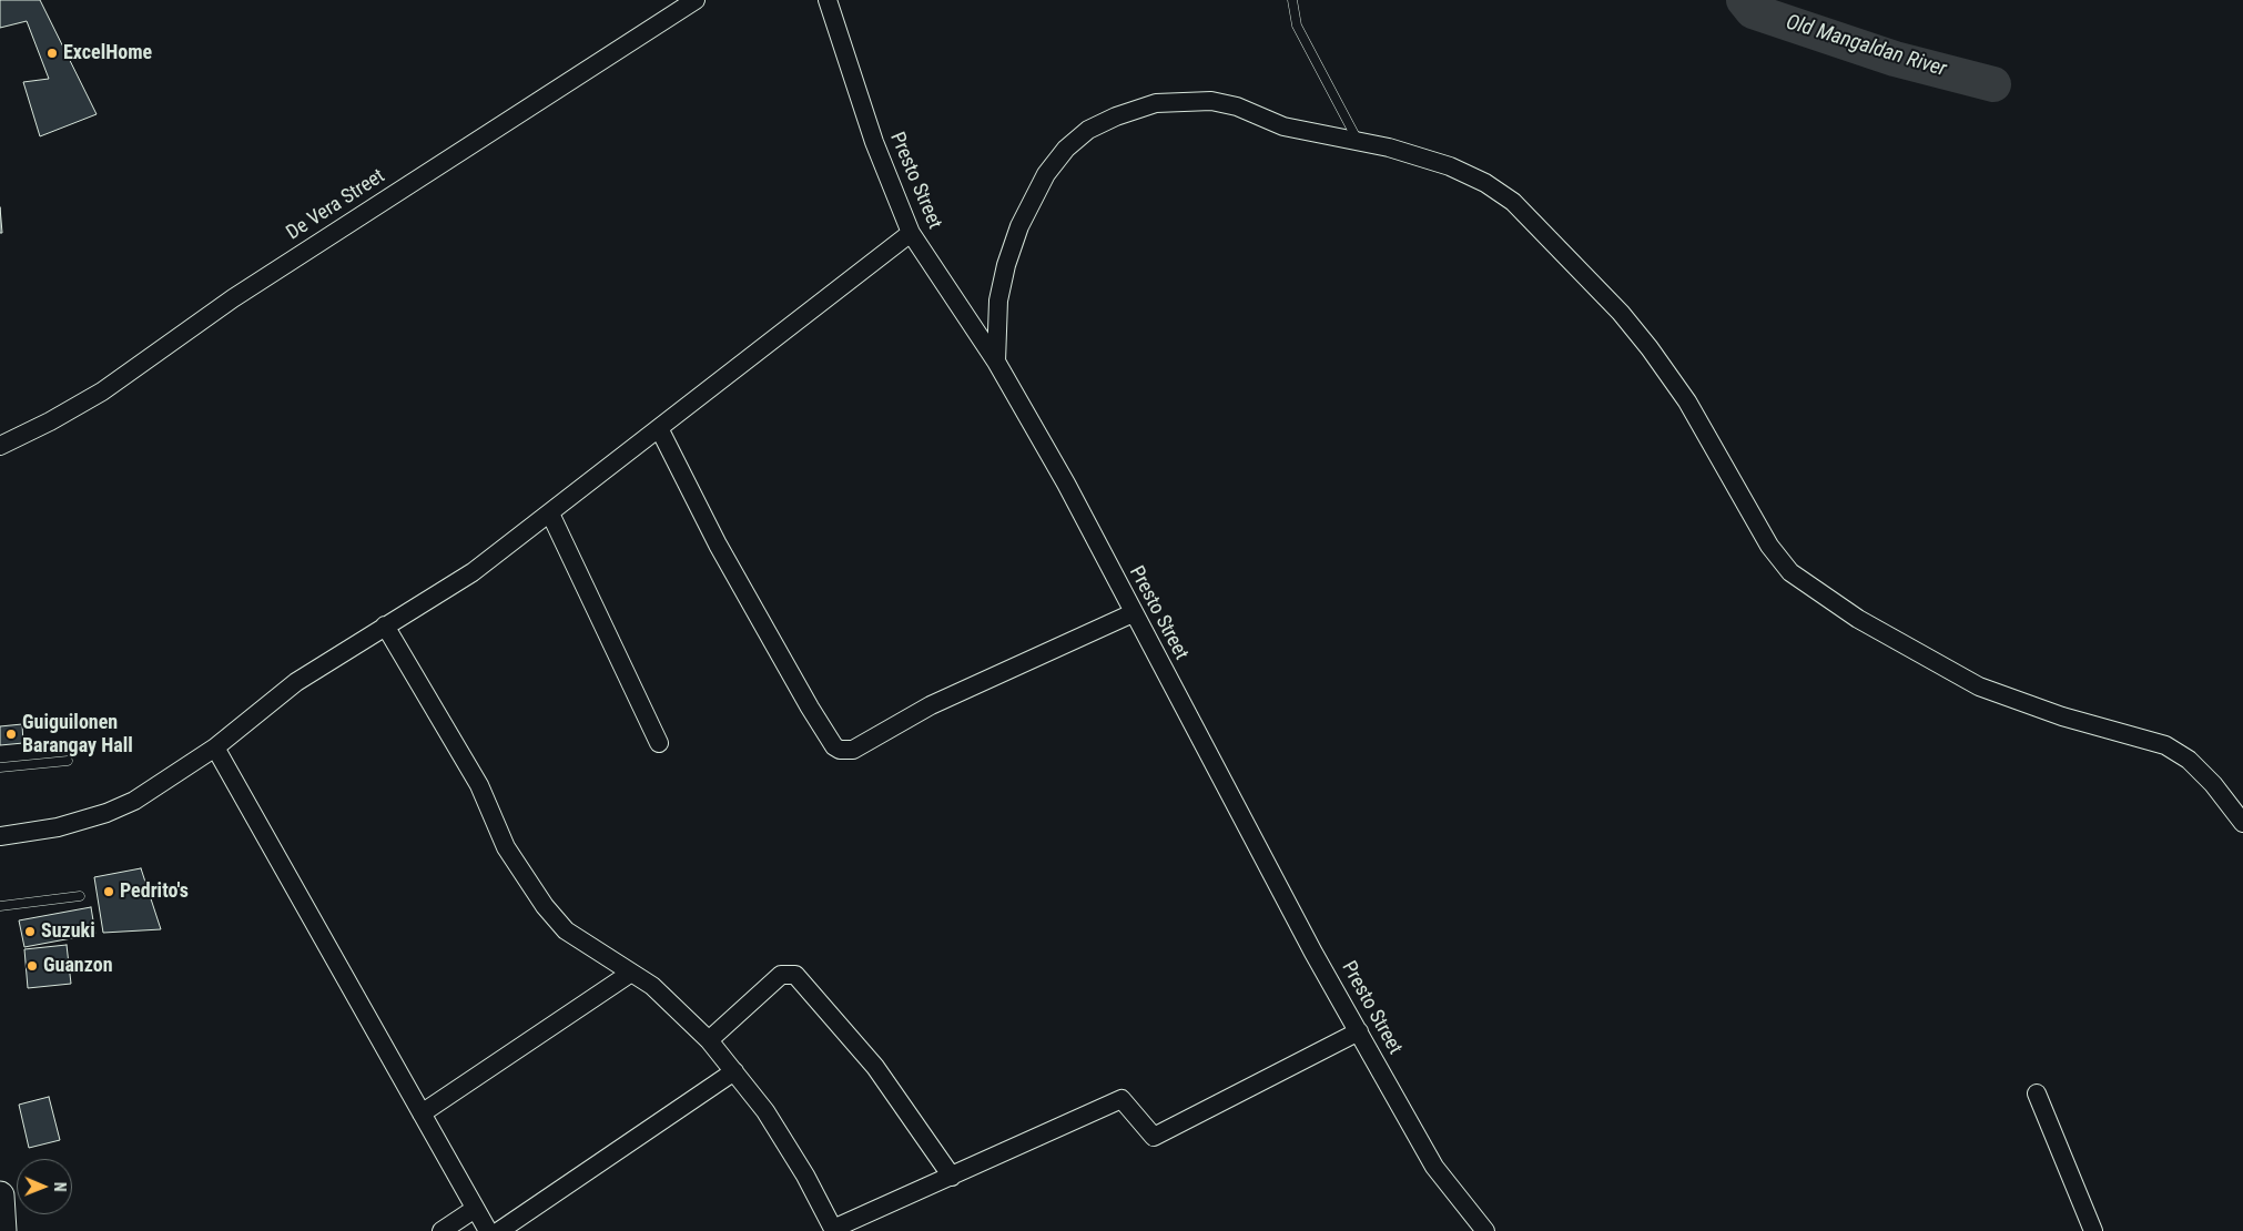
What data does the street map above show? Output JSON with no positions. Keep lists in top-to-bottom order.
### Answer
{
  "streets": {
    "street": ["Presto Street", "De Vera Street"]
  },
  "water": ["Old Mangaldan River"],
  "places": [
    "ExcelHome",
    "Guiguilonen Barangay Hall",
    "Pedrito's",
    "Suzuki",
    "Guanzon"
  ],
  "north": "right"
}
